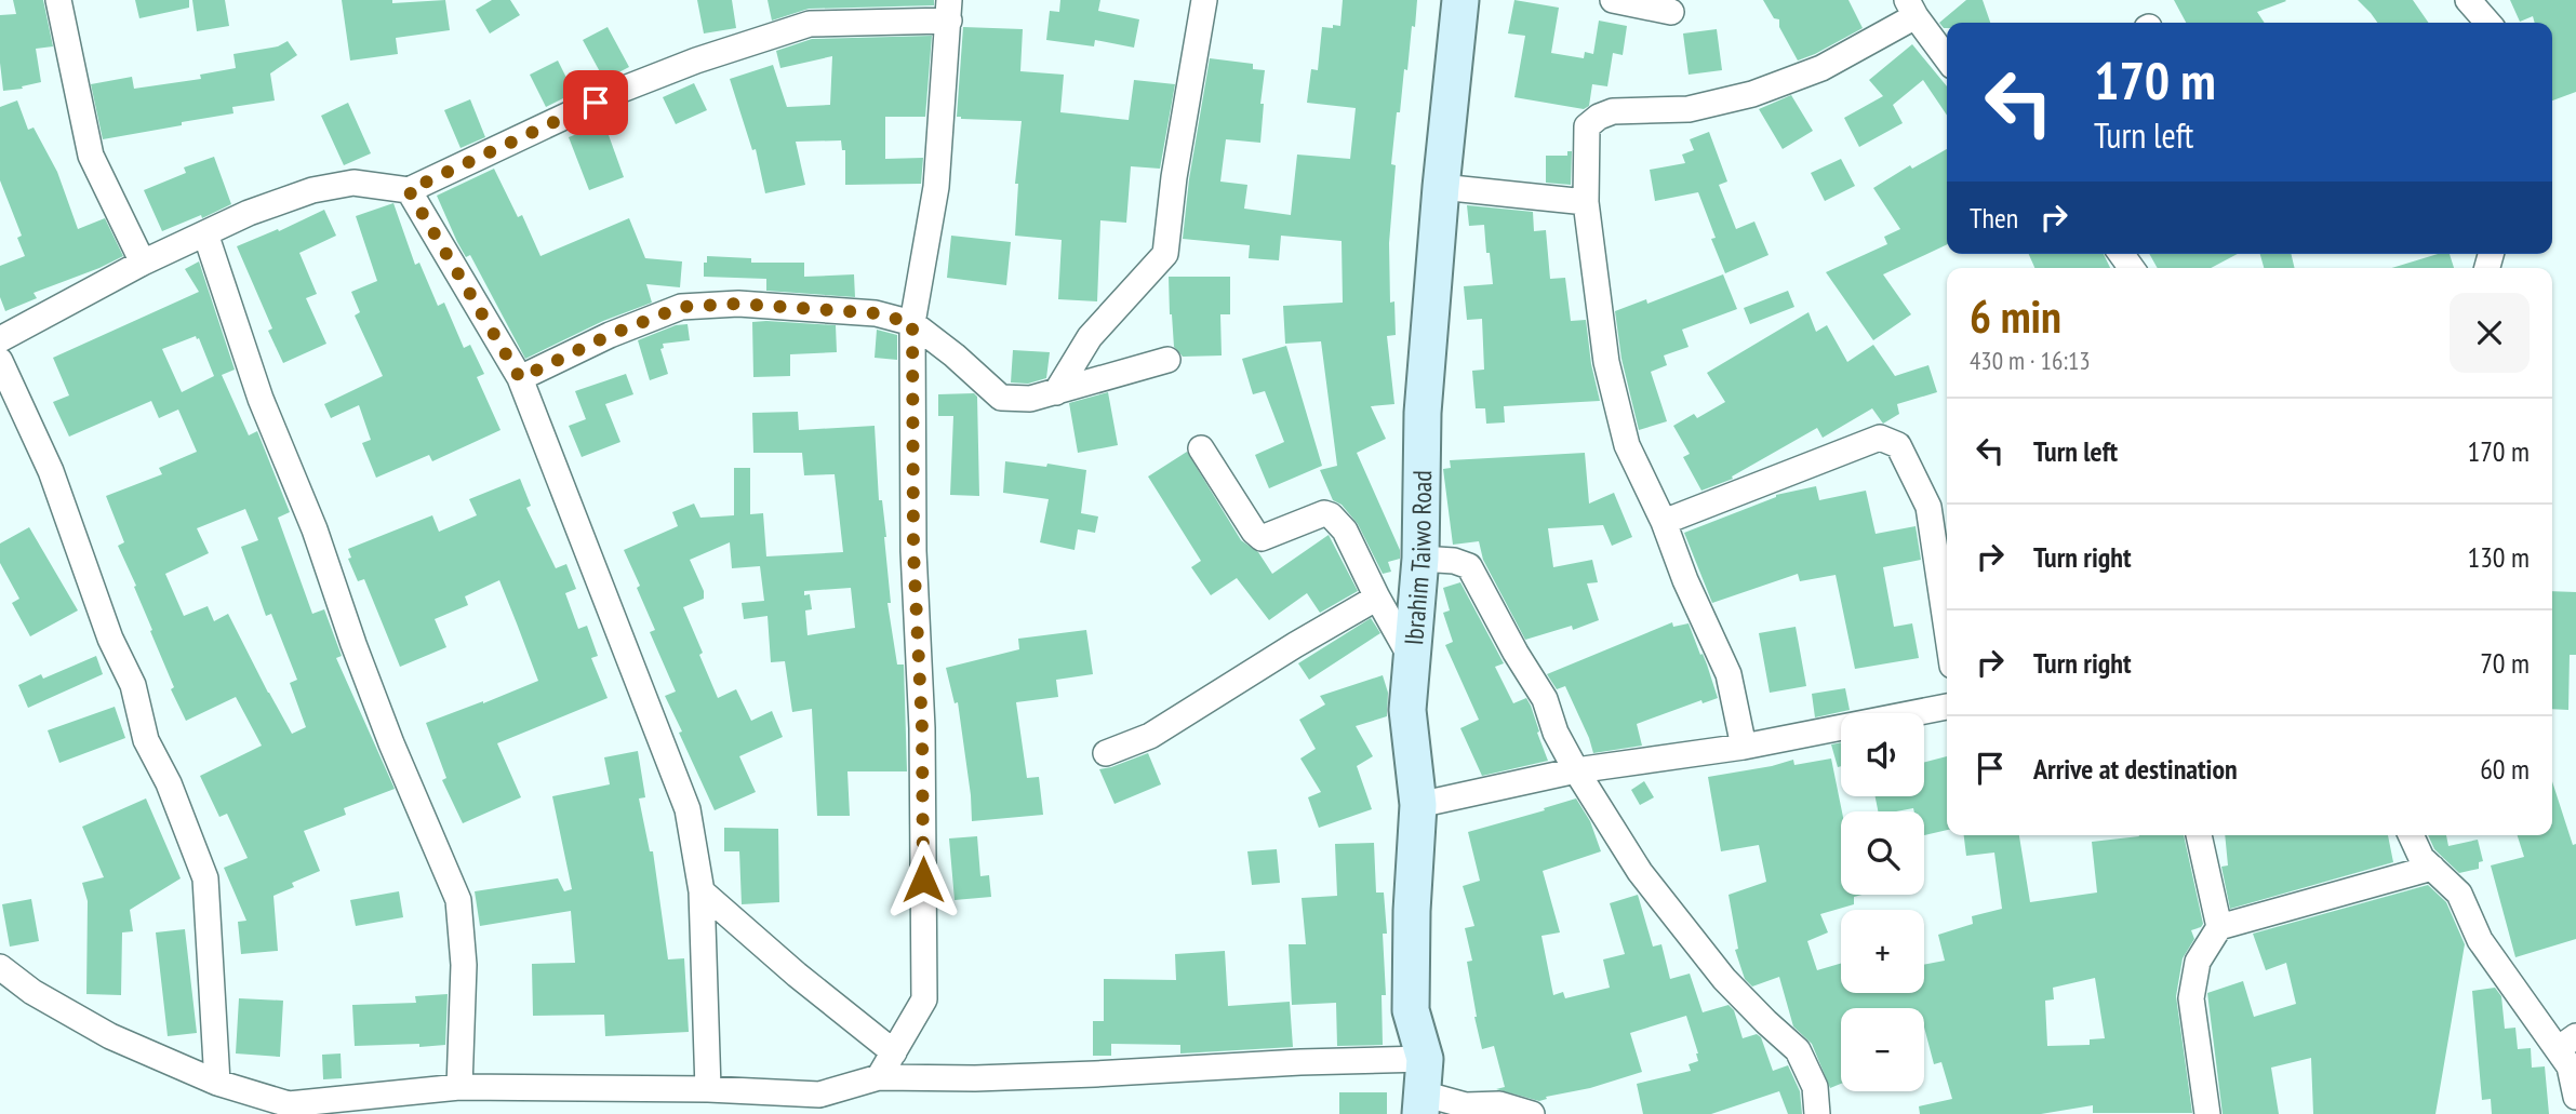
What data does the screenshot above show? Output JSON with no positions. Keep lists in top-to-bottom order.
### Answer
{
  "streets": {
    "main road": ["Ibrahim Taiwo Road"]
  },
  "page": {
    "turn": ["170 m", "Turn left"],
    "then": "Then",
    "heading": ["6 min", "430 m · 16:13"],
    "list": [
      {
        "name": "Turn left",
        "value": "170 m"
      },
      {
        "name": "Turn right",
        "value": "130 m"
      },
      {
        "name": "Turn right",
        "value": "70 m"
      },
      {
        "name": "Arrive at destination",
        "value": "60 m"
      }
    ],
    "map_buttons": ["+", "−"]
  }
}
